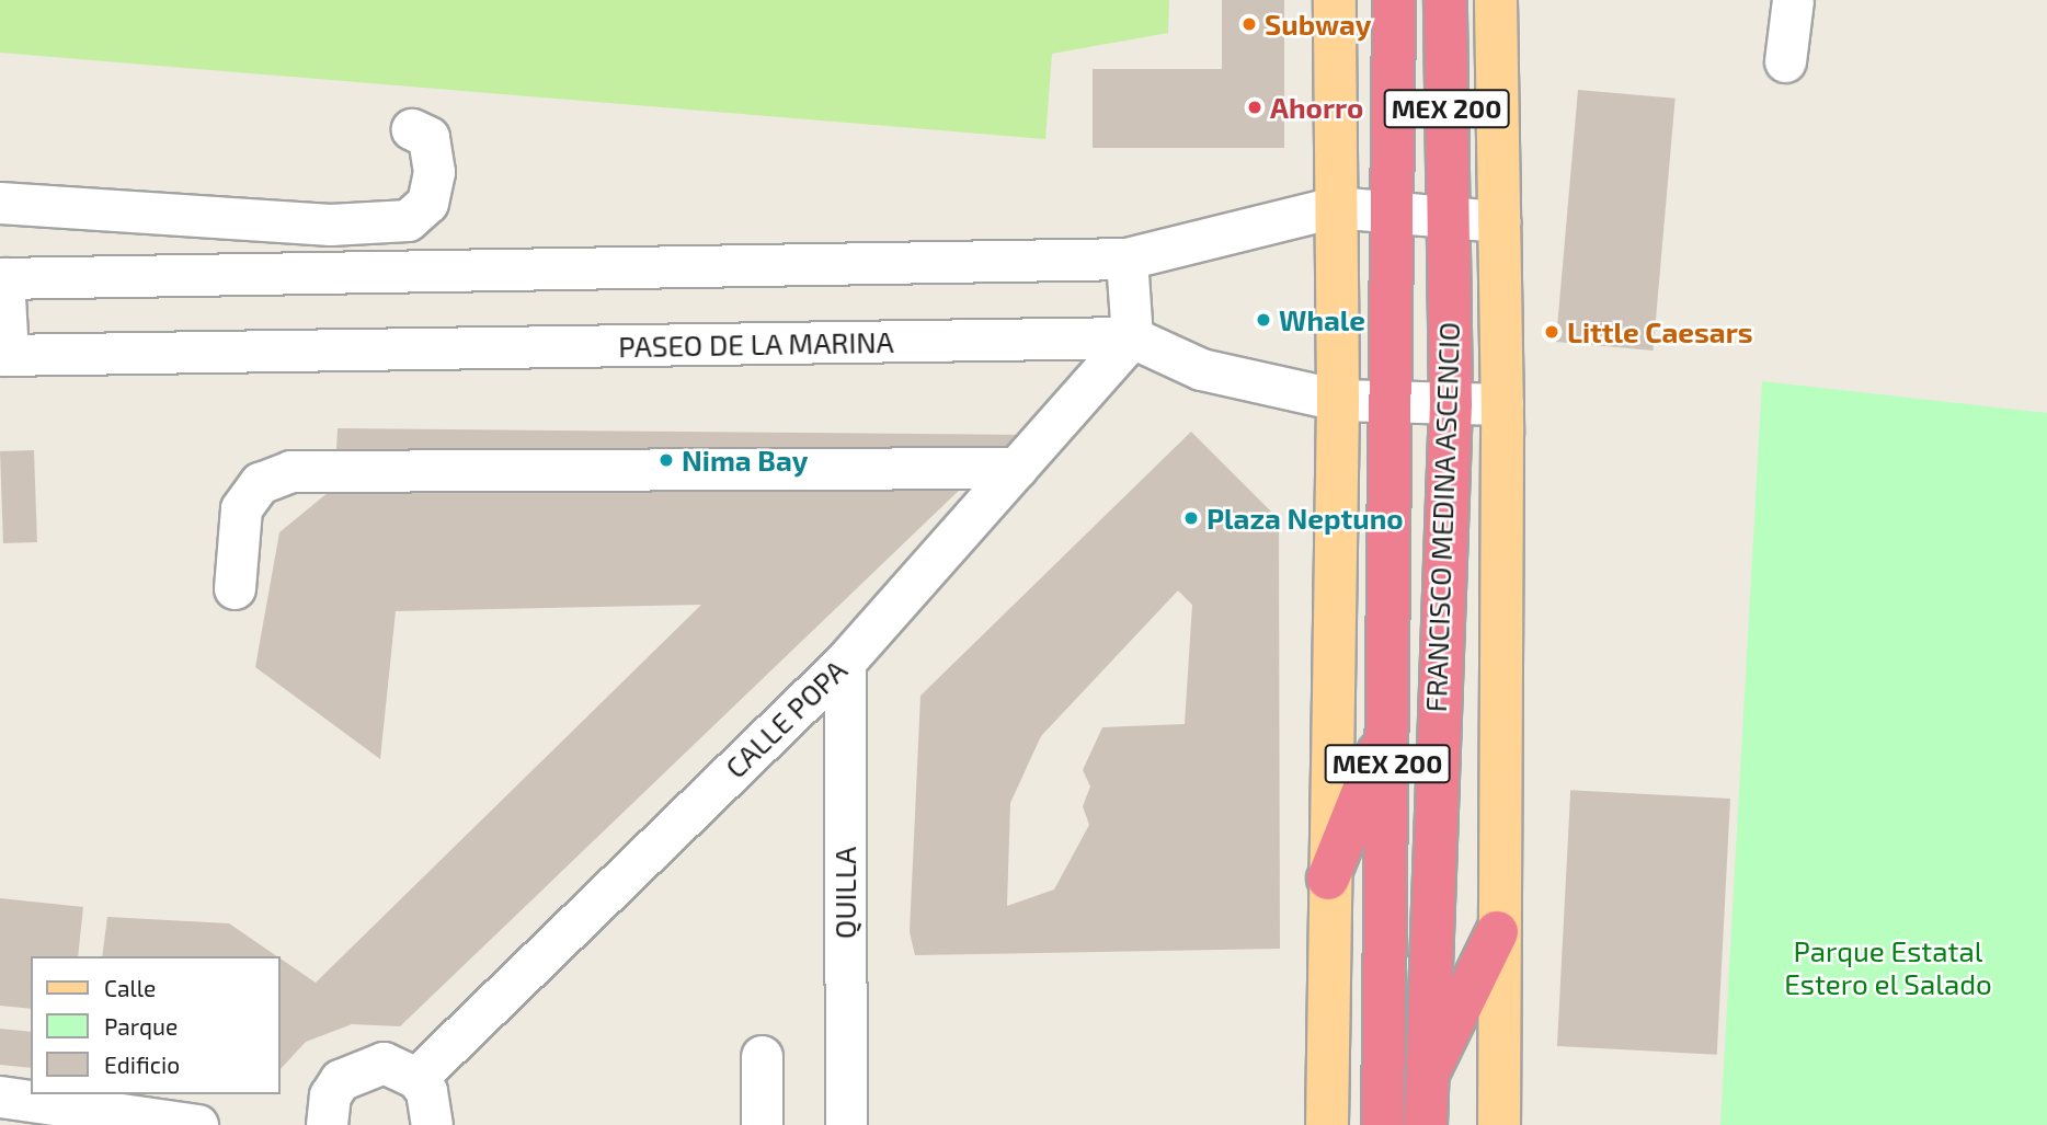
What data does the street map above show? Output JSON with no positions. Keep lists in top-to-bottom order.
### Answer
{
  "streets": {
    "highway": ["MEX 200", "FRANCISCO MEDINA ASCENCIO"],
    "street": ["PASEO DE LA MARINA", "CALLE POPA", "QUILLA"]
  },
  "crossings": [
    ["PASEO DE LA MARINA", "FRANCISCO MEDINA ASCENCIO"],
    ["PASEO DE LA MARINA", "CALLE POPA"],
    ["CALLE POPA", "QUILLA"]
  ],
  "parks": ["Parque Estatal Estero el Salado"],
  "places": [
    "Subway",
    "Ahorro",
    "Whale",
    "Little Caesars",
    "Nima Bay",
    "Plaza Neptuno"
  ],
  "legend": ["Calle", "Parque", "Edificio"]
}
